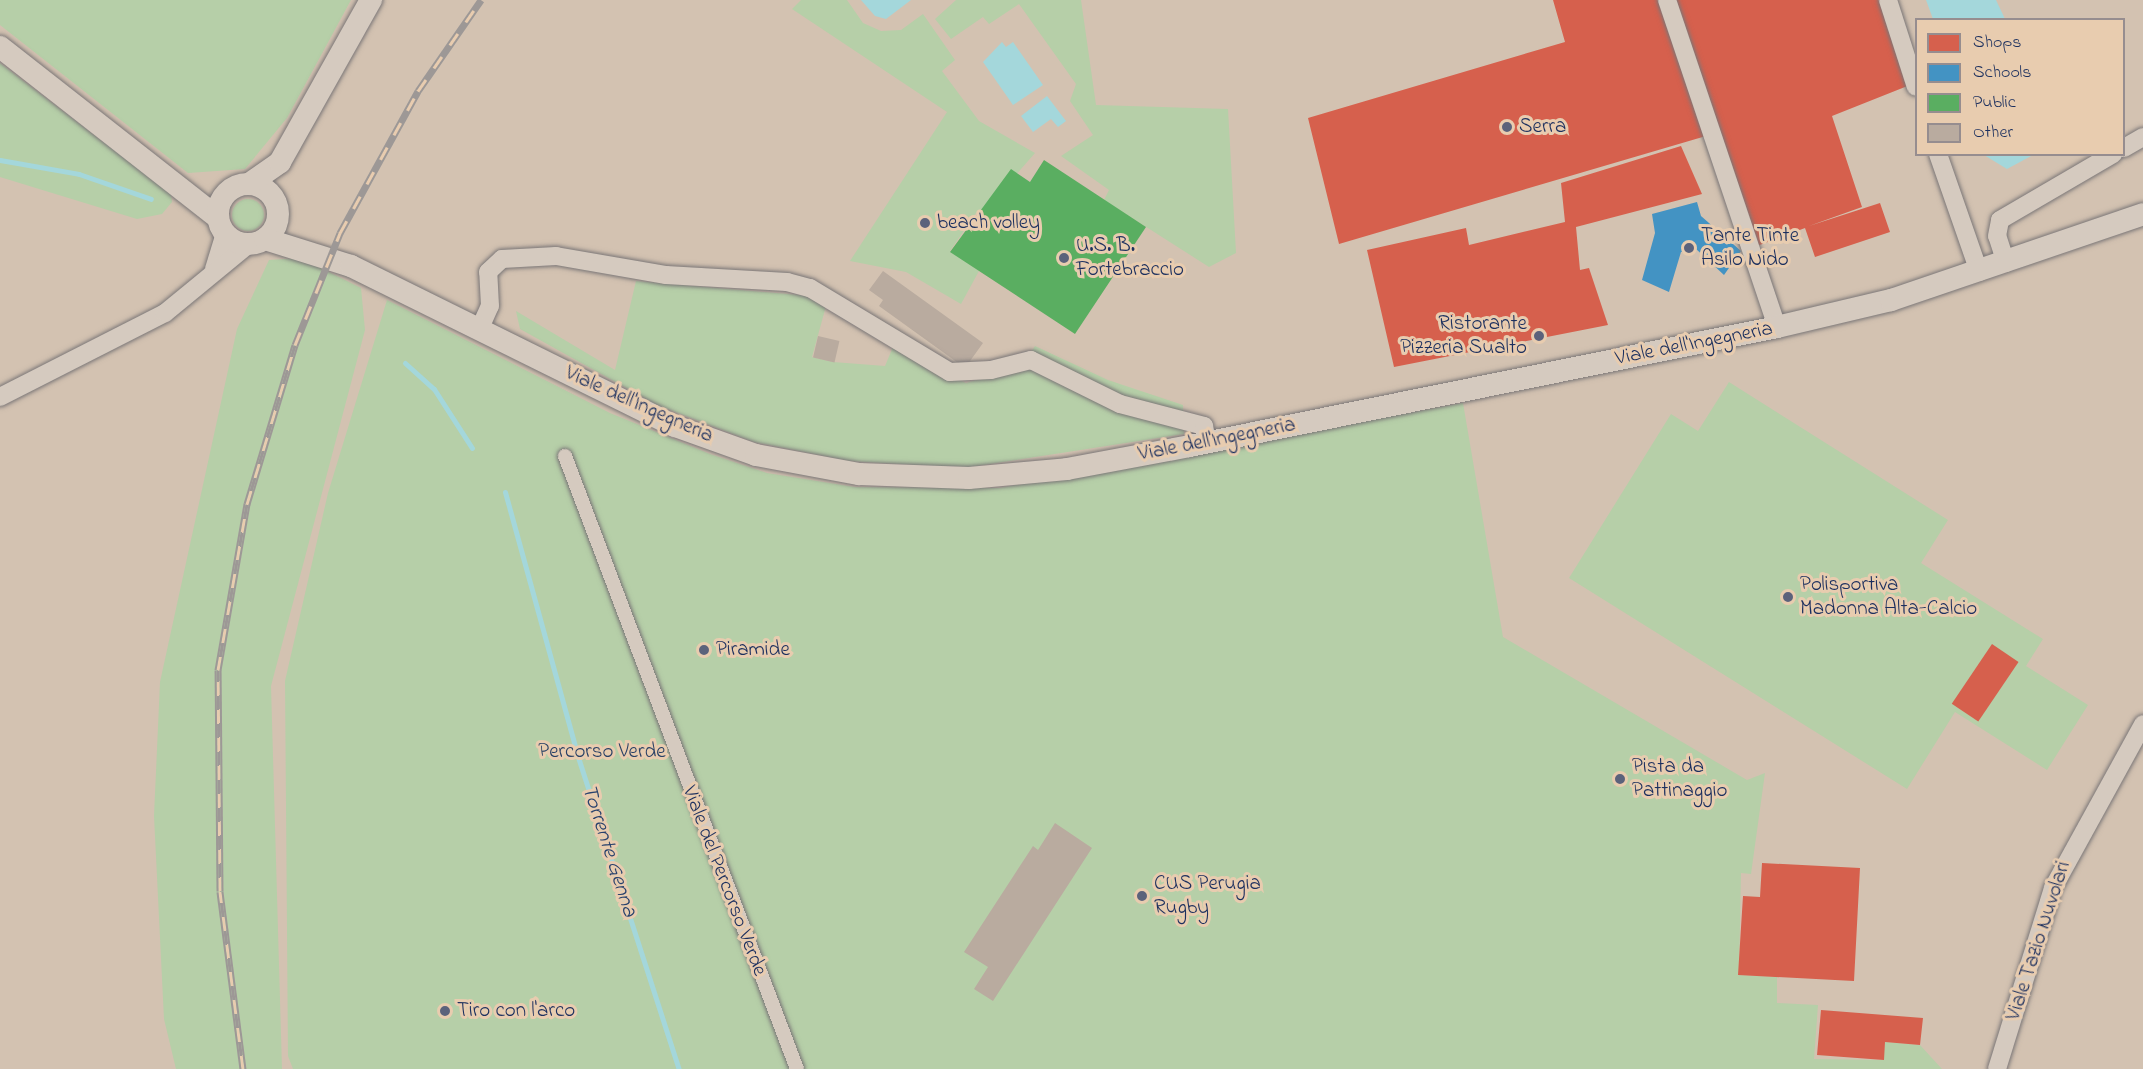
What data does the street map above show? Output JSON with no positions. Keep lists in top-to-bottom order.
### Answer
{
  "streets": {
    "street": ["Viale dell'Ingegneria", "Viale del Percorso Verde", "Viale Tazio Nuvolari"]
  },
  "water": ["Torrente Genna"],
  "parks": ["Percorso Verde"],
  "places": [
    "Serra",
    "beach volley",
    "Tante Tinte Asilo Nido",
    "U.S. B. Fortebraccio",
    "Ristorante Pizzeria Sualto",
    "Polisportiva Madonna Alta-Calcio",
    "Piramide",
    "Pista da Pattinaggio",
    "CUS Perugia Rugby",
    "Tiro con l'arco"
  ],
  "legend": [
    "Shops",
    "Schools",
    "Public",
    "Other"
  ]
}
